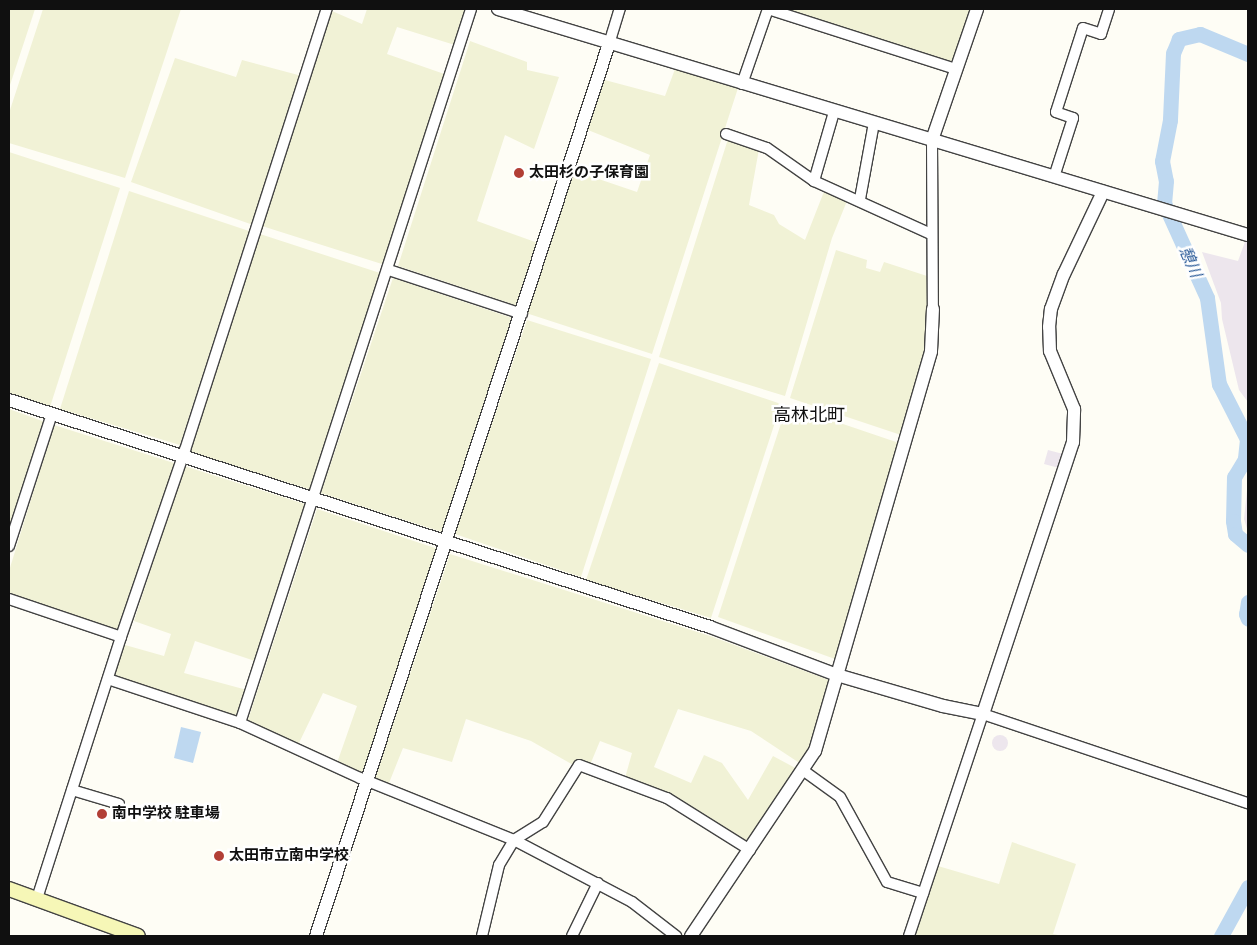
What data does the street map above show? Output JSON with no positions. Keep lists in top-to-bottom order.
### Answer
{
  "districts": ["高林北町"],
  "water": ["憩川"],
  "places": ["太田杉の子保育園", "南中学校 駐車場", "太田市立南中学校"]
}
